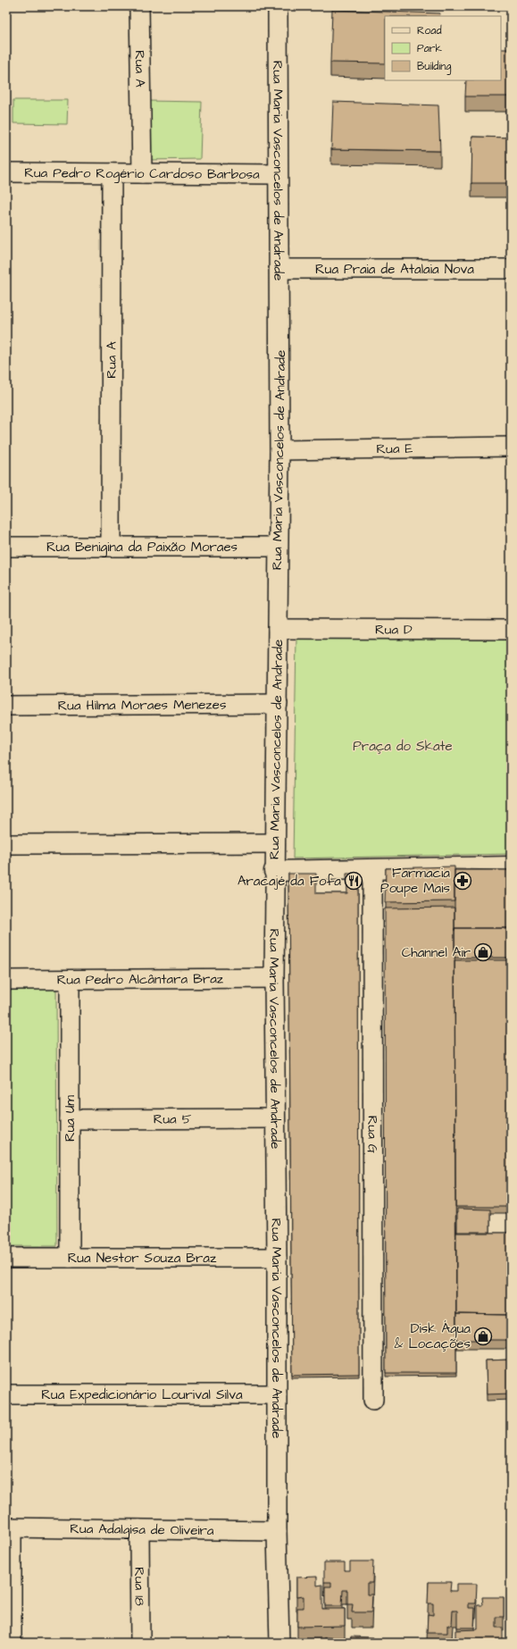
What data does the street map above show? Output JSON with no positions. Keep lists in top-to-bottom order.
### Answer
{
  "streets": {
    "street": [
      "Rua A",
      "Rua Maria Vasconcelos de Andrade",
      "Rua Pedro Rogério Cardoso Barbosa",
      "Rua Praia de Atalaia Nova",
      "Rua E",
      "Rua Benigina da Paixão Moraes",
      "Rua D",
      "Rua Hilma Moraes Menezes",
      "Rua Pedro Alcântara Braz",
      "Rua Um",
      "Rua 5",
      "Rua G",
      "Rua Nestor Souza Braz",
      "Rua Expedicionário Lourival Silva",
      "Rua Adalgisa de Oliveira",
      "Rua 18"
    ]
  },
  "crossings": [
    ["Rua A", "Rua Pedro Rogério Cardoso Barbosa"],
    ["Rua A", "Rua Benigina da Paixão Moraes"],
    ["Rua Maria Vasconcelos de Andrade", "Rua Pedro Rogério Cardoso Barbosa"],
    ["Rua Maria Vasconcelos de Andrade", "Rua Praia de Atalaia Nova"],
    ["Rua Maria Vasconcelos de Andrade", "Rua E"],
    ["Rua Maria Vasconcelos de Andrade", "Rua Benigina da Paixão Moraes"],
    ["Rua Maria Vasconcelos de Andrade", "Rua D"],
    ["Rua Maria Vasconcelos de Andrade", "Rua Hilma Moraes Menezes"],
    ["Rua Maria Vasconcelos de Andrade", "Rua Pedro Alcântara Braz"],
    ["Rua Maria Vasconcelos de Andrade", "Rua 5"],
    ["Rua Maria Vasconcelos de Andrade", "Rua Nestor Souza Braz"],
    ["Rua Maria Vasconcelos de Andrade", "Rua Expedicionário Lourival Silva"],
    ["Rua Maria Vasconcelos de Andrade", "Rua Adalgisa de Oliveira"],
    ["Rua Pedro Alcântara Braz", "Rua Um"],
    ["Rua Um", "Rua 5"],
    ["Rua Um", "Rua Nestor Souza Braz"],
    ["Rua Adalgisa de Oliveira", "Rua 18"]
  ],
  "parks": ["Praça do Skate"],
  "places": {
    "restaurant": ["Aracajé da Fofa"],
    "pharmacy": ["Farmacia Poupe Mais"],
    "shop": ["Channel Air", "Disk Água & Locações"]
  },
  "legend": ["Road", "Park", "Building"]
}
